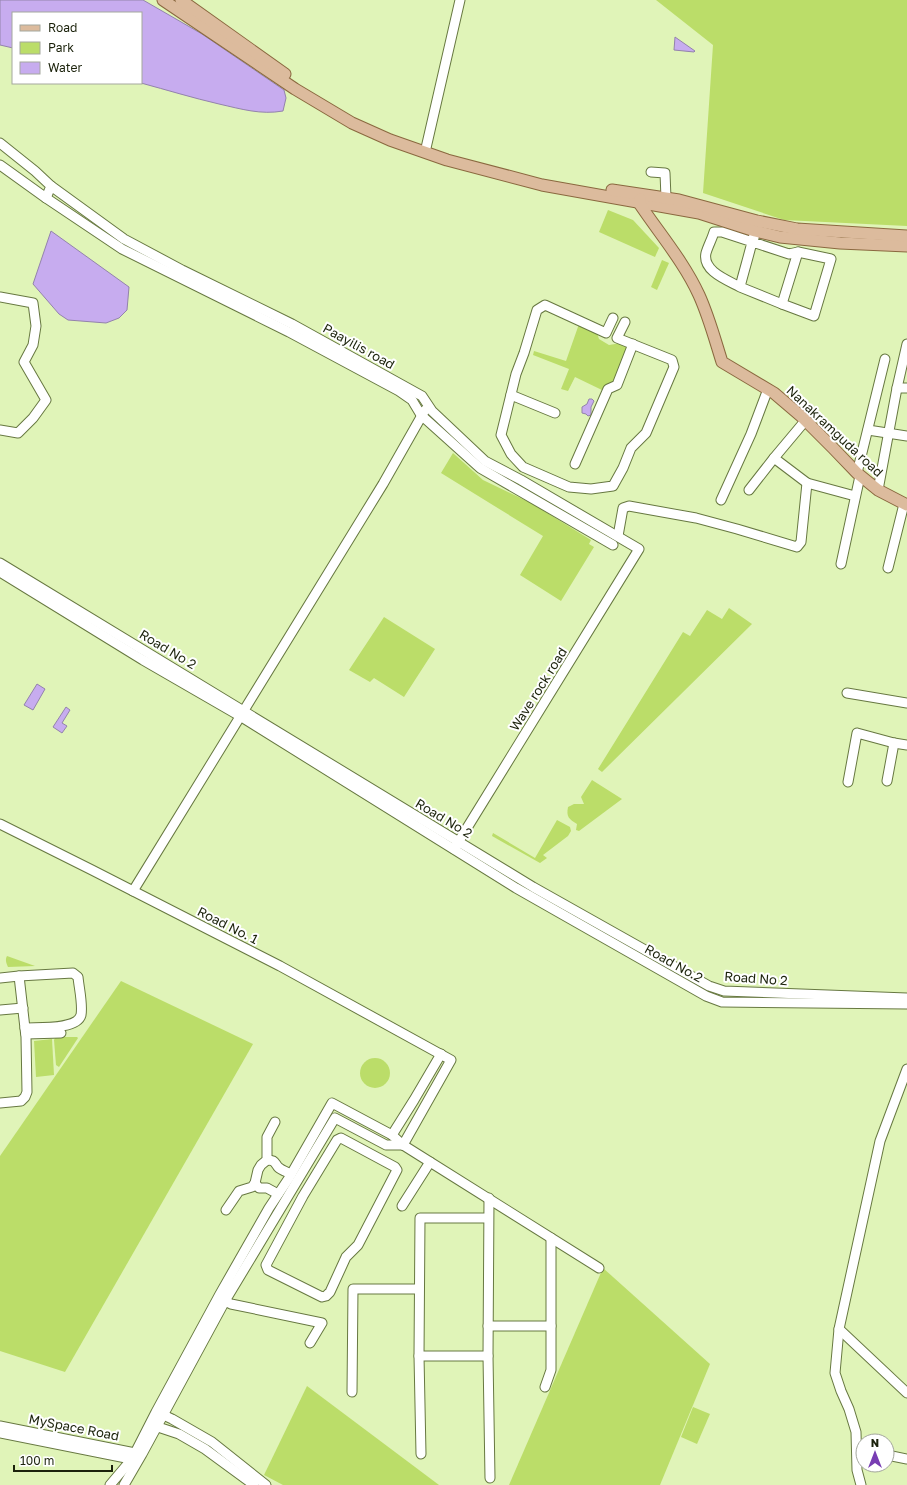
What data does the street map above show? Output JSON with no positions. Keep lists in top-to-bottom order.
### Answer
{
  "streets": {
    "main road": ["Nanakramguda road"],
    "street": [
      "Paayilis road",
      "Road No 2",
      "Wave rock road",
      "Road No. 1",
      "Road No.2",
      "MySpace Road"
    ]
  },
  "crossings": [
    ["Paayilis road", "Wave rock road"],
    ["Road No 2", "Wave rock road"],
    ["Road No 2", "Road No.2"]
  ],
  "legend": ["Road", "Park", "Water"],
  "scale_bar": "100 m",
  "north": "top"
}
